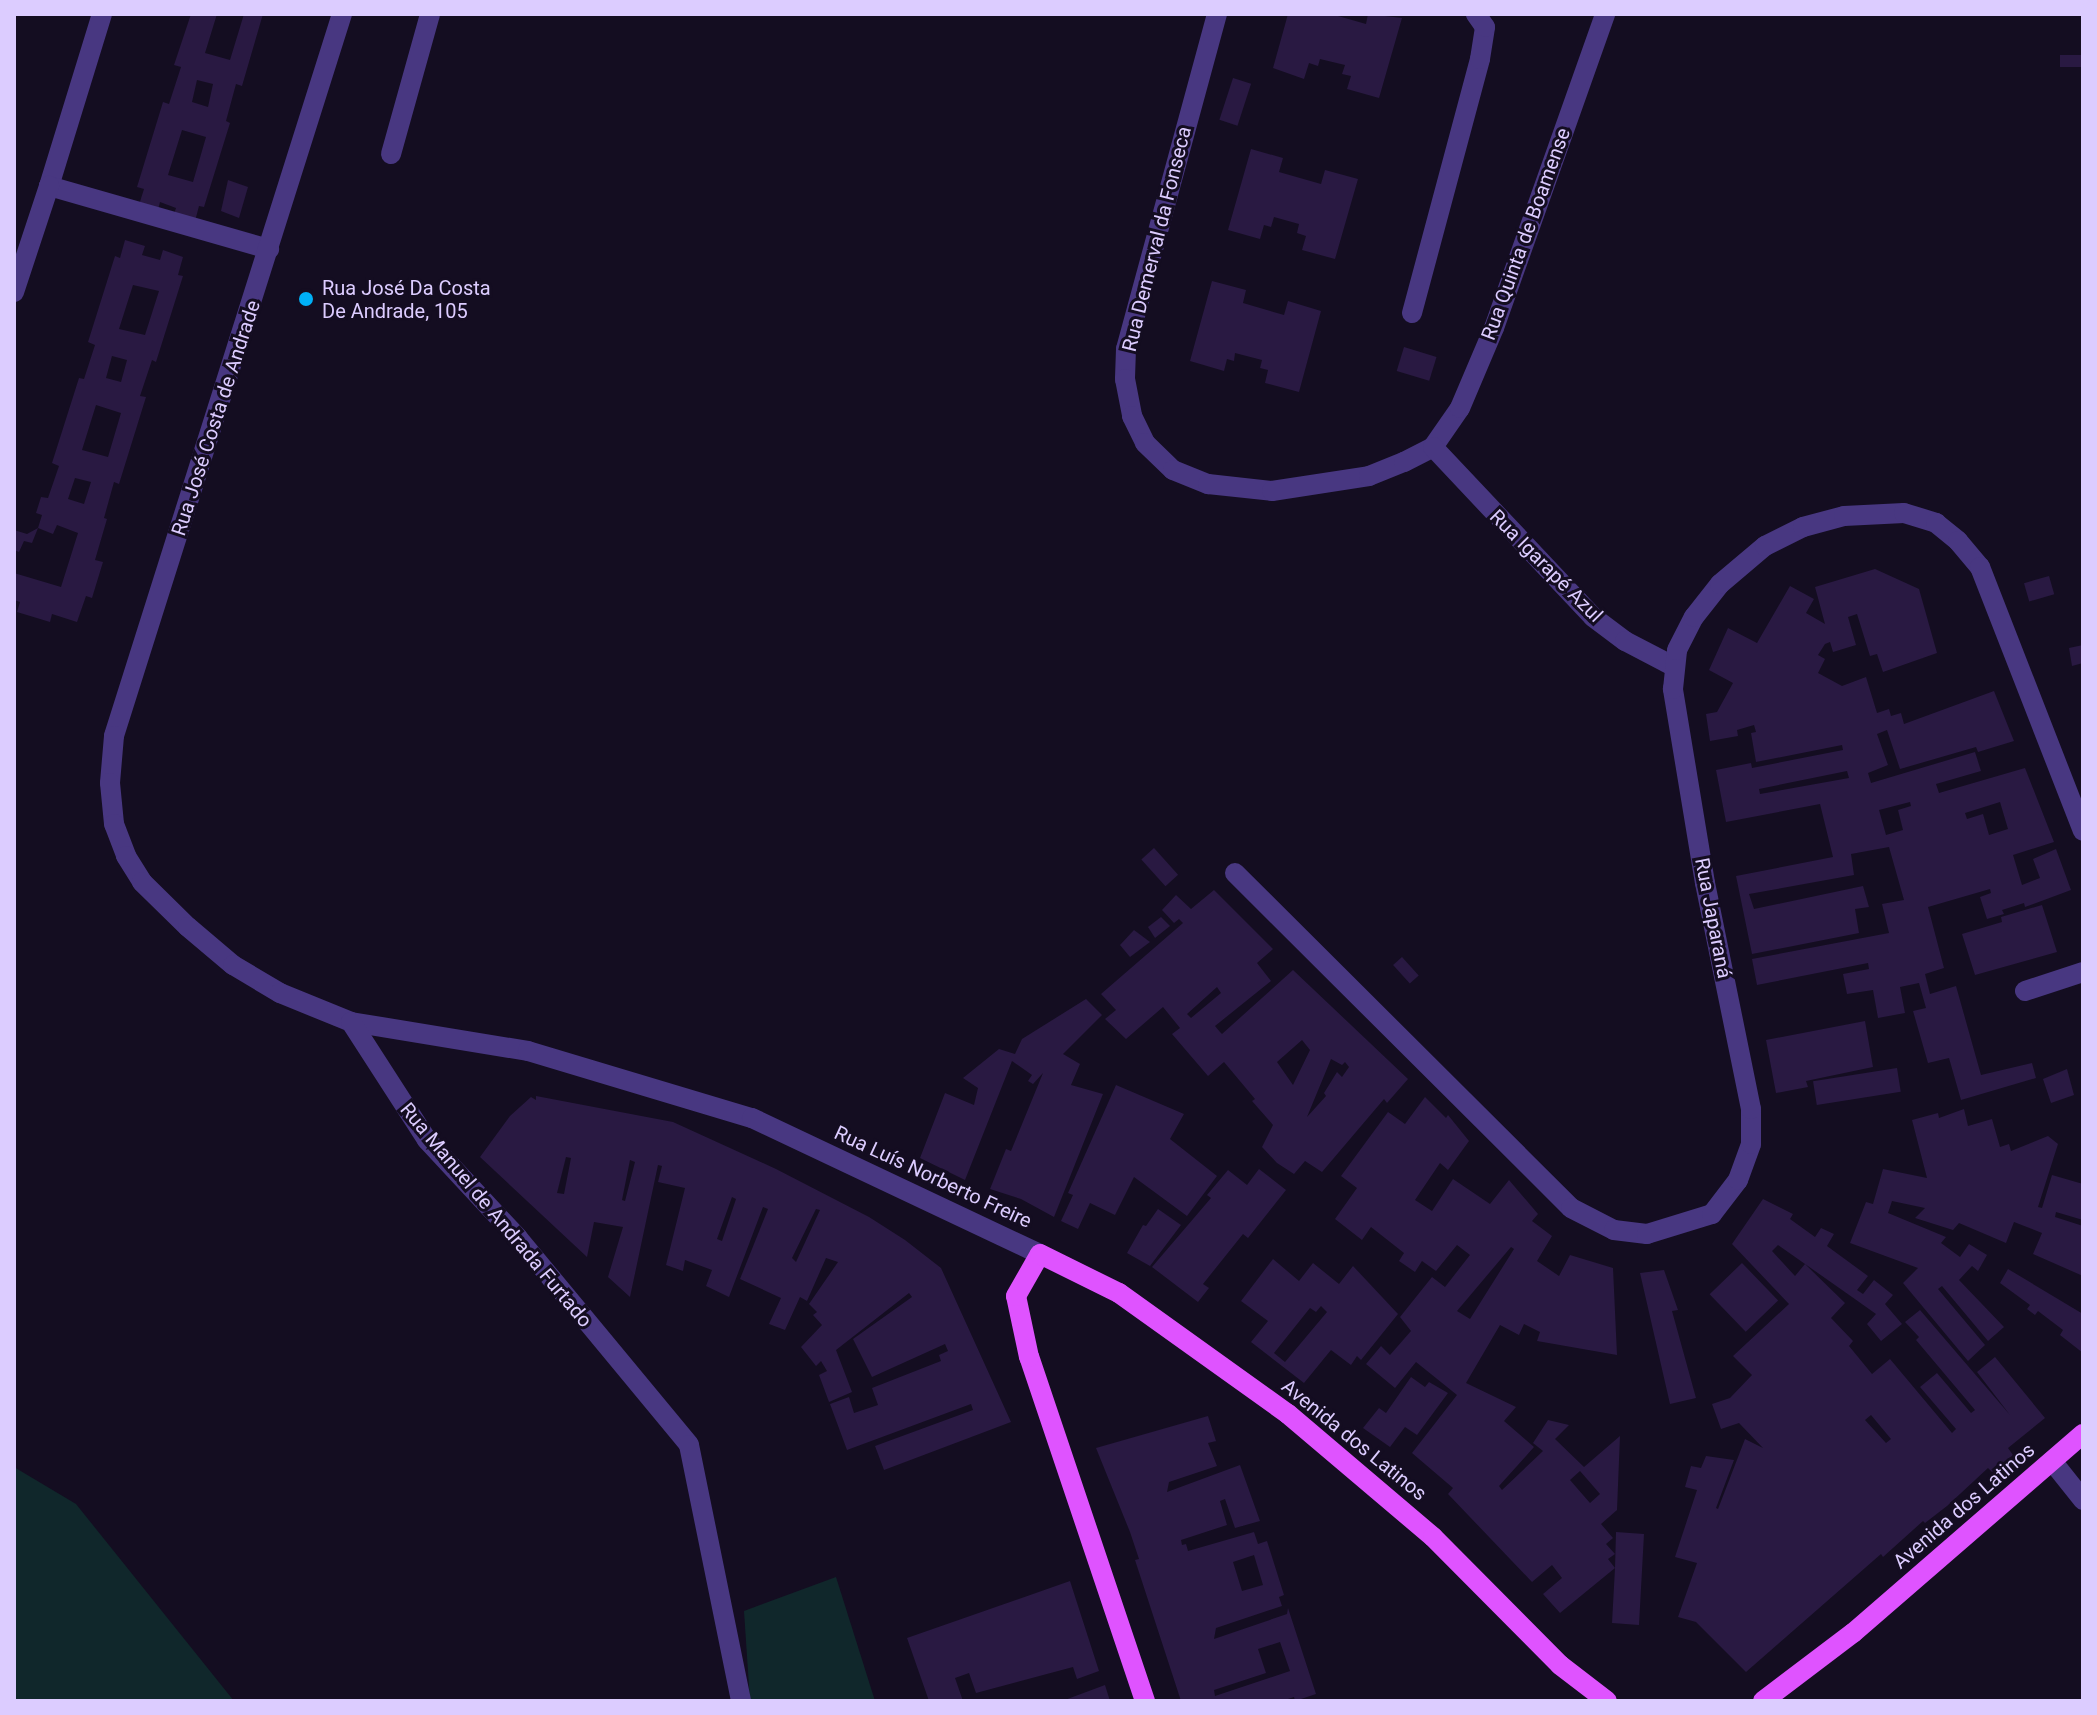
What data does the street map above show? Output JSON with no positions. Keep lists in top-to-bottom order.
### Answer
{
  "streets": {
    "main road": ["Rua Luís Norberto Freire", "Avenida dos Latinos"],
    "street": [
      "Rua Quinta de Boamense",
      "Rua Demerval da Fonseca",
      "Rua José Costa de Andrade",
      "Rua Igarapé Azul",
      "Rua Japaraná",
      "Rua Manuel de Andrada Furtado"
    ]
  },
  "crossings": [
    ["Rua Quinta de Boamense", "Rua Demerval da Fonseca"],
    ["Rua Quinta de Boamense", "Rua Igarapé Azul"],
    ["Rua Demerval da Fonseca", "Rua Igarapé Azul"],
    ["Rua José Costa de Andrade", "Rua Luís Norberto Freire"],
    ["Rua José Costa de Andrade", "Rua Manuel de Andrada Furtado"],
    ["Rua Igarapé Azul", "Rua Japaraná"],
    ["Rua Luís Norberto Freire", "Rua Manuel de Andrada Furtado"],
    ["Rua Luís Norberto Freire", "Avenida dos Latinos"]
  ],
  "places": ["Rua José Da Costa De Andrade, 105"]
}
